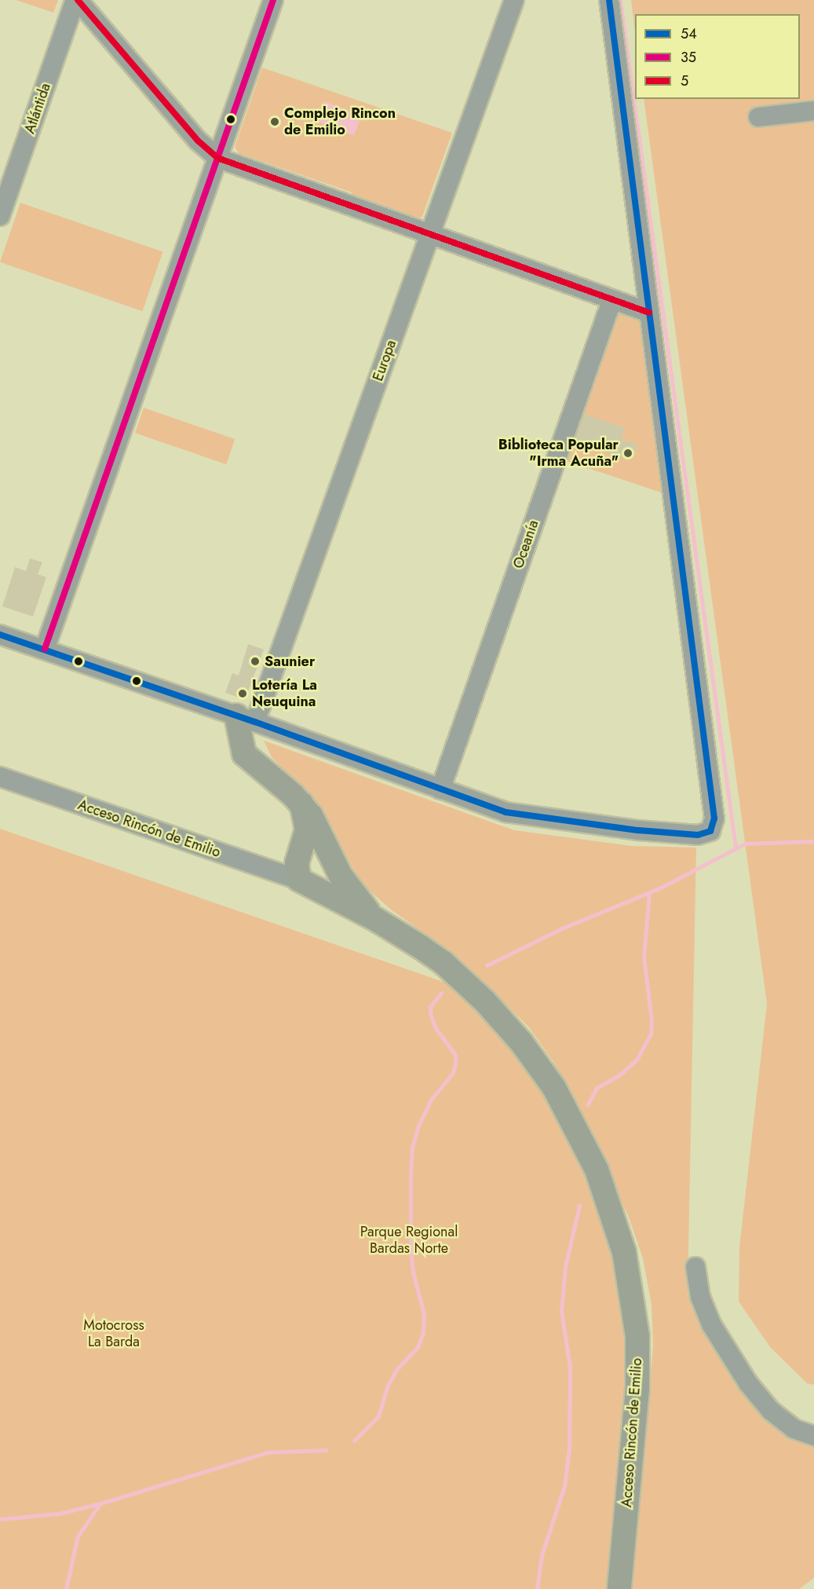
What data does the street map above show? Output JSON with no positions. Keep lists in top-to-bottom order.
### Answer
{
  "streets": {
    "main road": ["Acceso Rincón de Emilio"],
    "street": ["Atlántida", "Europa", "Oceanía"]
  },
  "crossings": [
    ["Europa", "Acceso Rincón de Emilio"]
  ],
  "parks": ["Parque Regional Bardas Norte", "Motocross La Barda"],
  "places": [
    "Complejo Rincon de Emilio",
    "Biblioteca Popular \"Irma Acuña\"",
    "Saunier",
    "Lotería La Neuquina"
  ],
  "lines": ["transit line 54", "transit line 35", "transit line 5"],
  "legend": ["54", "35", "5"]
}
